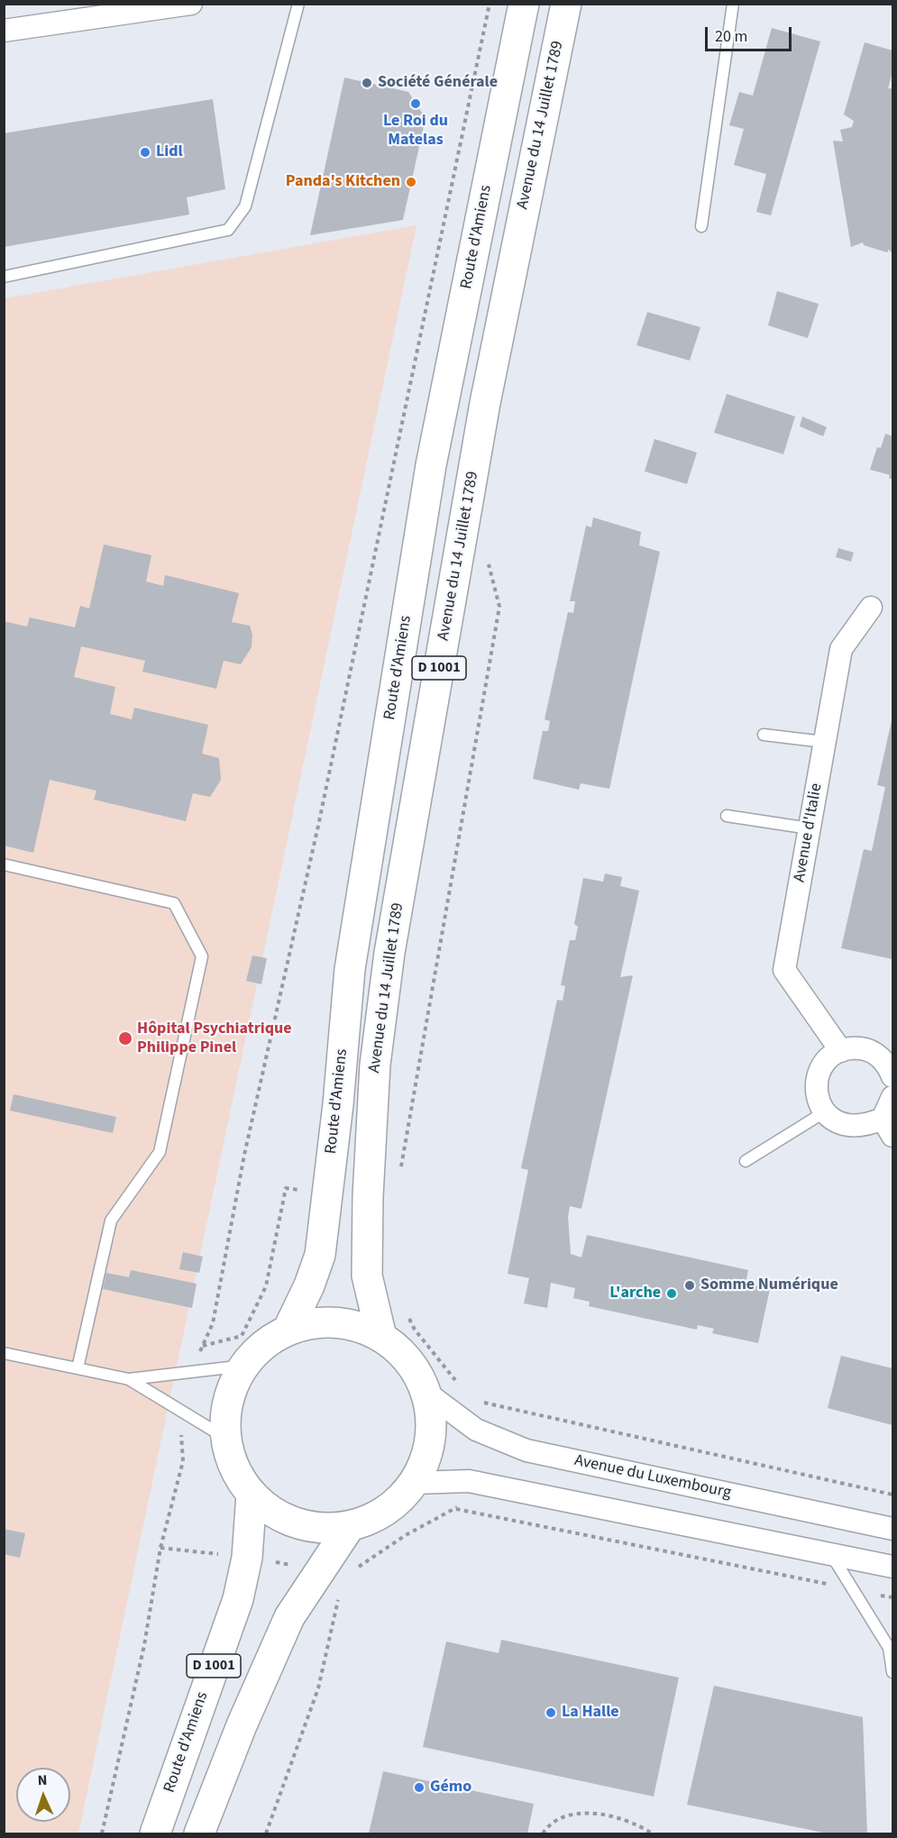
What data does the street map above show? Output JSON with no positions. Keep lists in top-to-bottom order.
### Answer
{
  "streets": {
    "main road": ["Avenue du 14 Juillet 1789", "Route d'Amiens", "D 1001"],
    "street": ["Avenue d'Italie", "Avenue du Luxembourg"]
  },
  "places": [
    "Société Générale",
    "Le Roi du Matelas",
    "Lidl",
    "Panda's Kitchen",
    "Hôpital Psychiatrique Philippe Pinel",
    "Somme Numérique",
    "L'arche",
    "La Halle",
    "Gémo"
  ],
  "scale_bar": "20 m",
  "north": "top"
}
